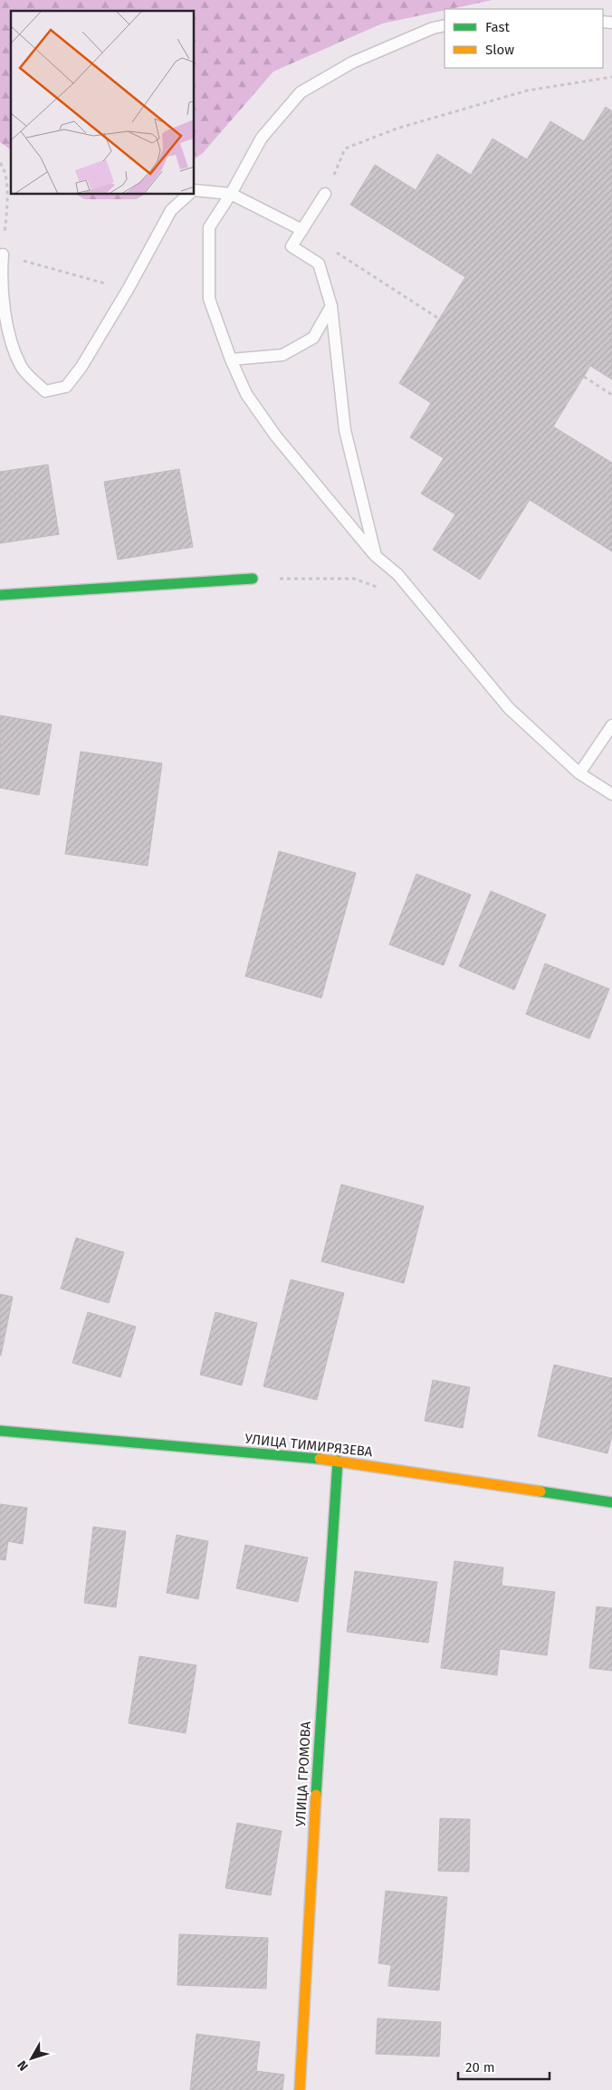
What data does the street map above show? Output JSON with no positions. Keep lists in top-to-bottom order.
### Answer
{
  "streets": {
    "street": ["УЛИЦА ТИМИРЯЗЕВА", "УЛИЦА ГРОМОВА"]
  },
  "crossings": [
    ["УЛИЦА ТИМИРЯЗЕВА", "УЛИЦА ГРОМОВА"]
  ],
  "legend": ["Fast", "Slow"],
  "scale_bar": "20 m",
  "north": "bottom left"
}
